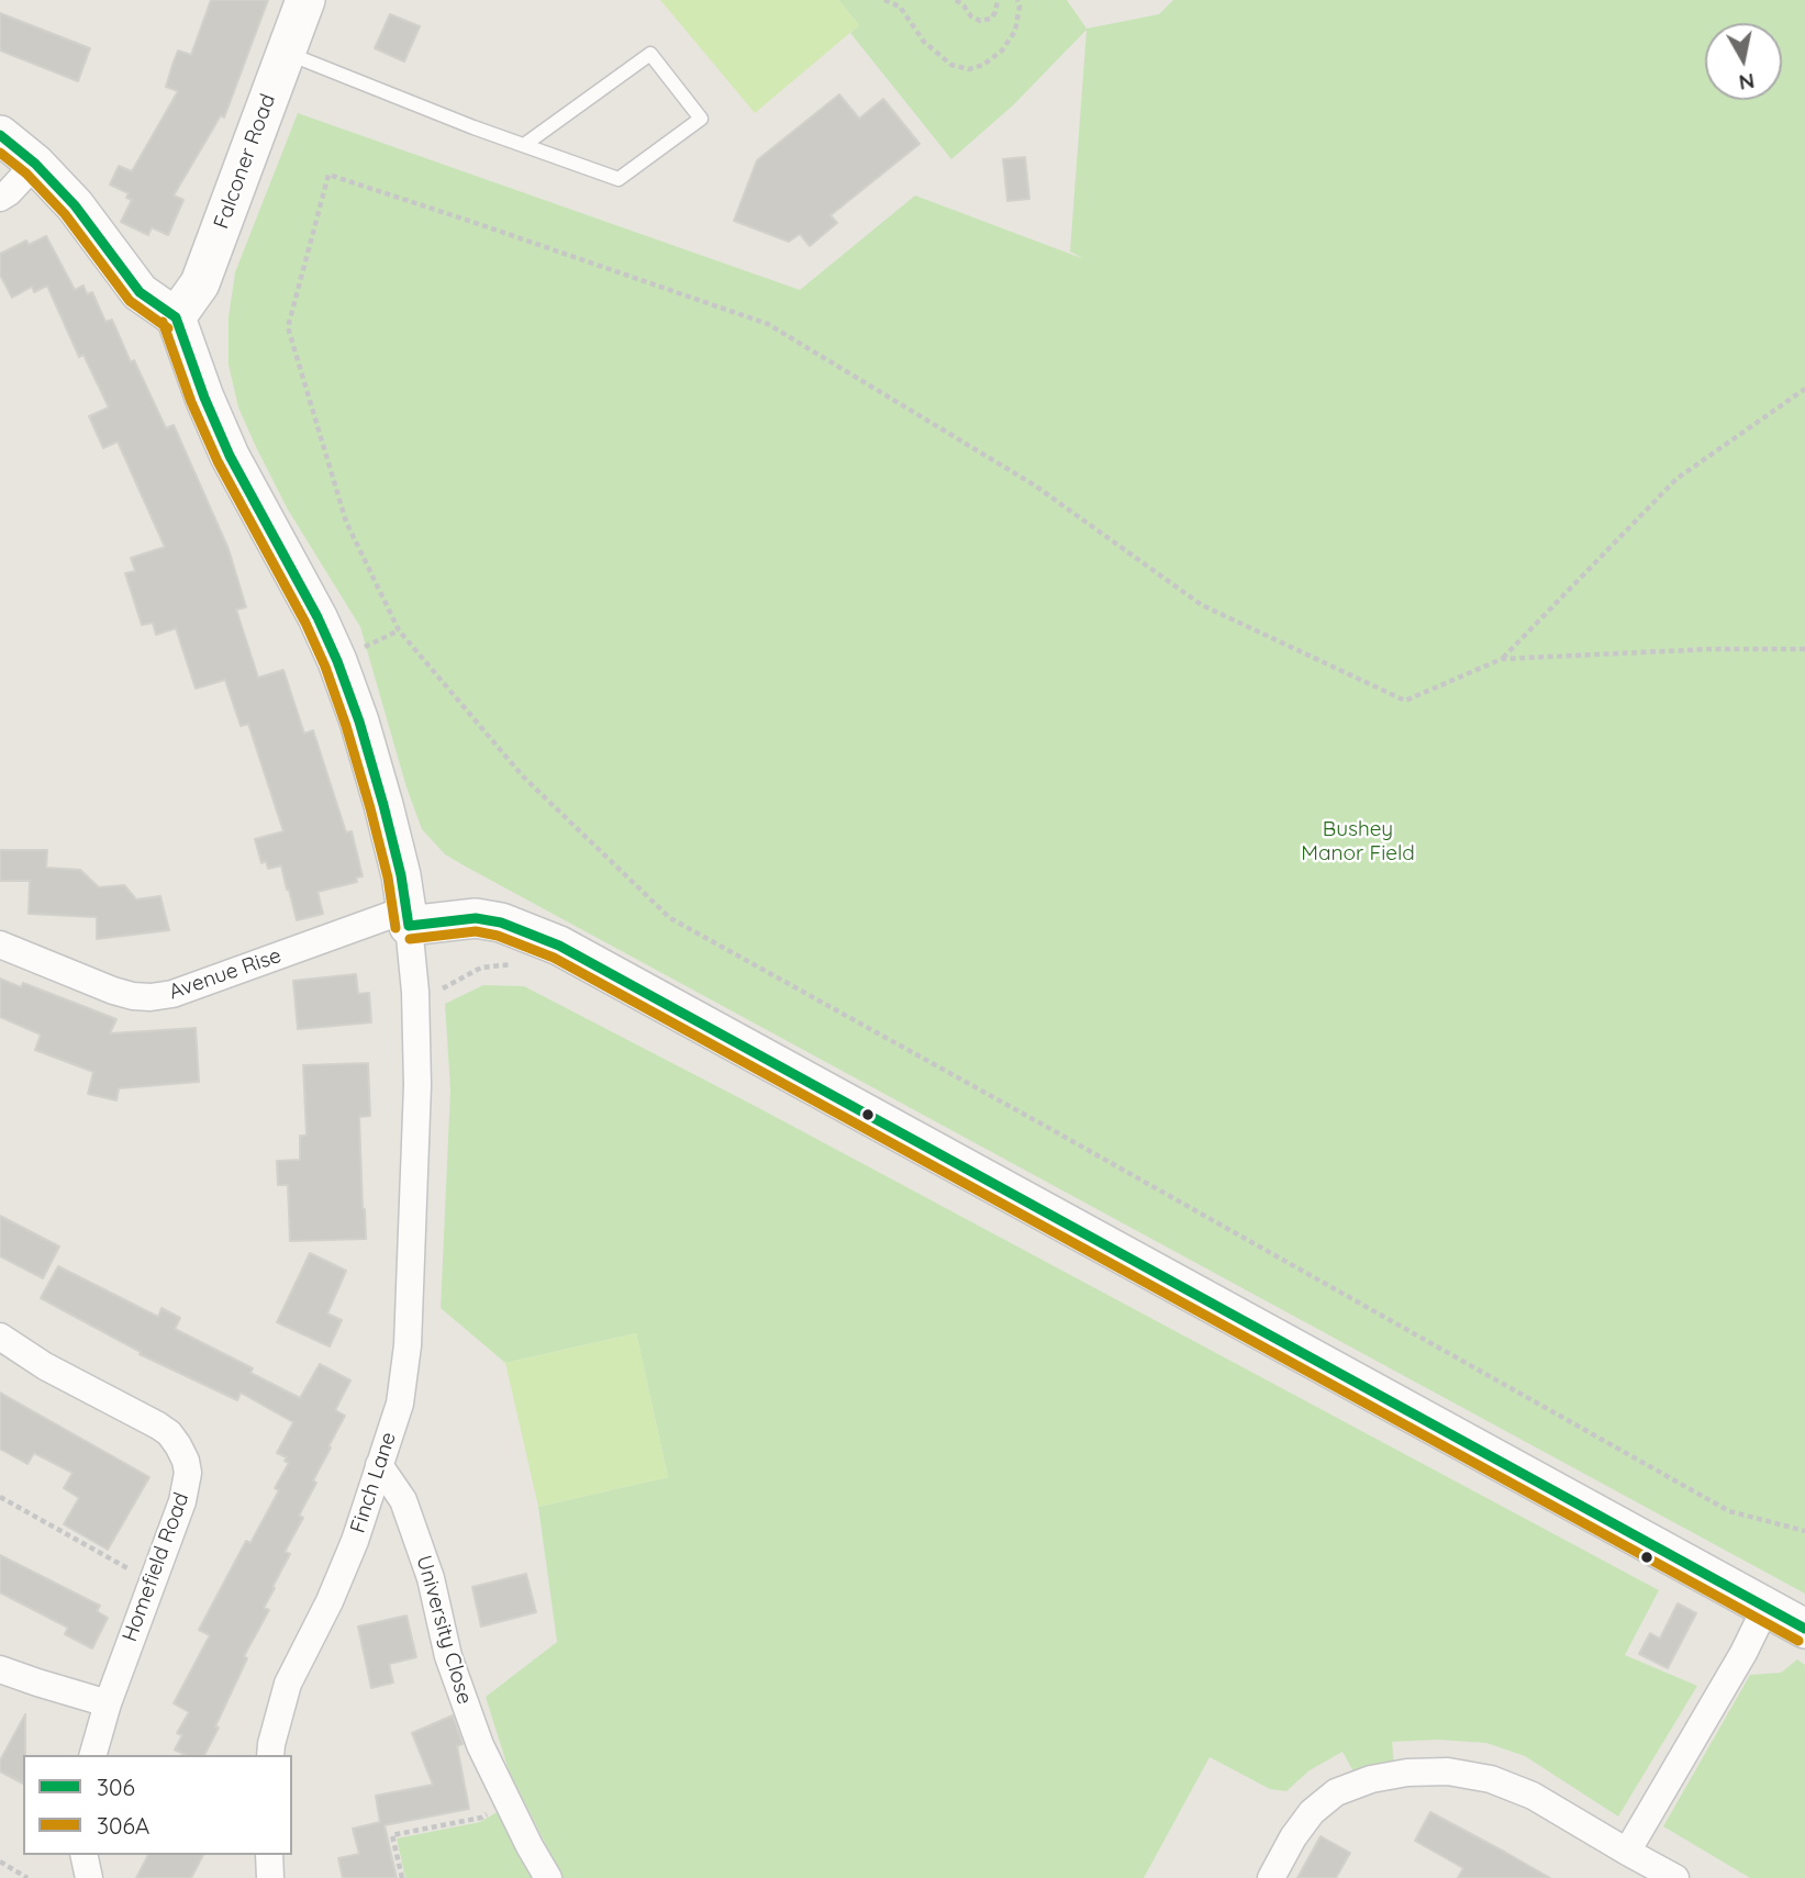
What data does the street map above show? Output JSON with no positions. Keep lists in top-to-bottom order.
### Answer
{
  "streets": {
    "street": [
      "Falconer Road",
      "Avenue Rise",
      "Finch Lane",
      "Homefield Road",
      "University Close"
    ]
  },
  "crossings": [
    ["Falconer Road", "Finch Lane"],
    ["Avenue Rise", "Finch Lane"],
    ["Finch Lane", "University Close"]
  ],
  "parks": ["Bushey Manor Field"],
  "lines": ["transit line 306", "transit line 306A"],
  "legend": ["306", "306A"],
  "north": "bottom"
}
